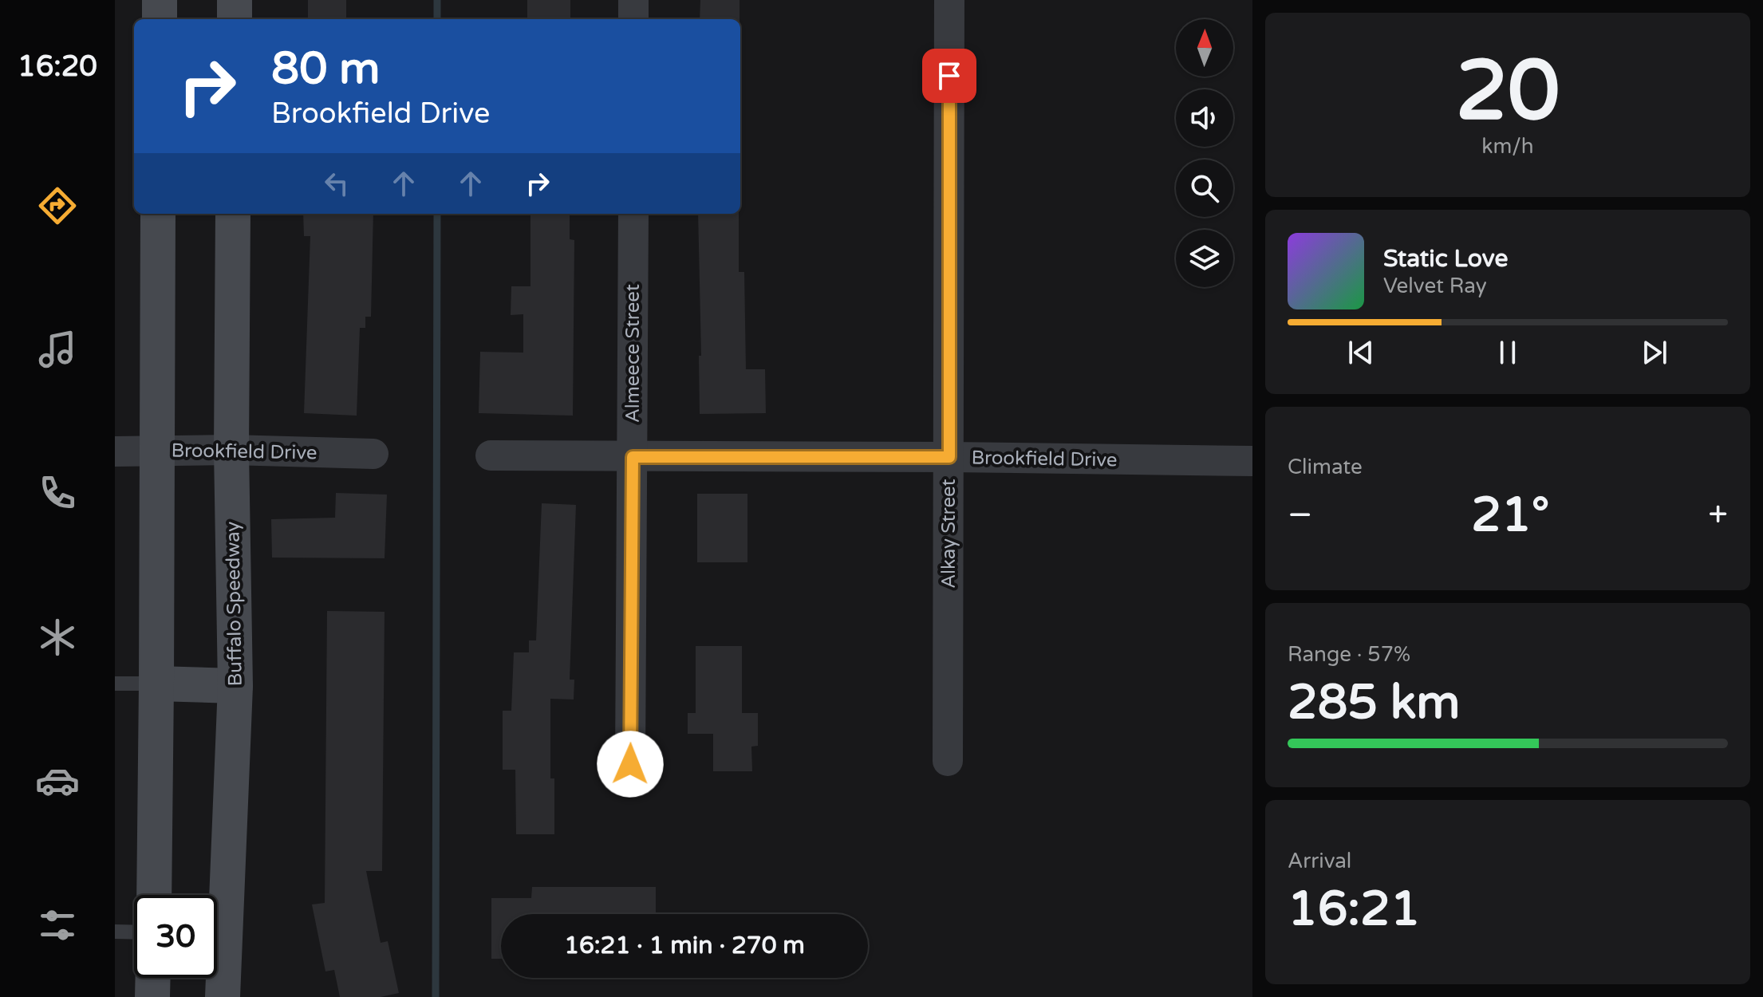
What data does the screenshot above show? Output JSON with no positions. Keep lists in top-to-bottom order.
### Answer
{
  "streets": {
    "main road": ["Buffalo Speedway"],
    "street": ["Almeece Street", "Brookfield Drive", "Alkay Street"]
  },
  "crossings": [
    ["Almeece Street", "Brookfield Drive"],
    ["Brookfield Drive", "Alkay Street"],
    ["Brookfield Drive", "Buffalo Speedway"]
  ],
  "north": "top",
  "page": {
    "tabs": "16:20",
    "tile": [
      ["20", "km/h"],
      "Climate",
      ["Range · 57%", "285 km"],
      ["Arrival", "16:21"]
    ],
    "turn": ["80 m", "Brookfield Drive"],
    "song": ["Static Love", "Velvet Ray"],
    "heat": ["−", "21°", "+"],
    "limit": "30",
    "trip": "16:21 · 1 min · 270 m"
  }
}
